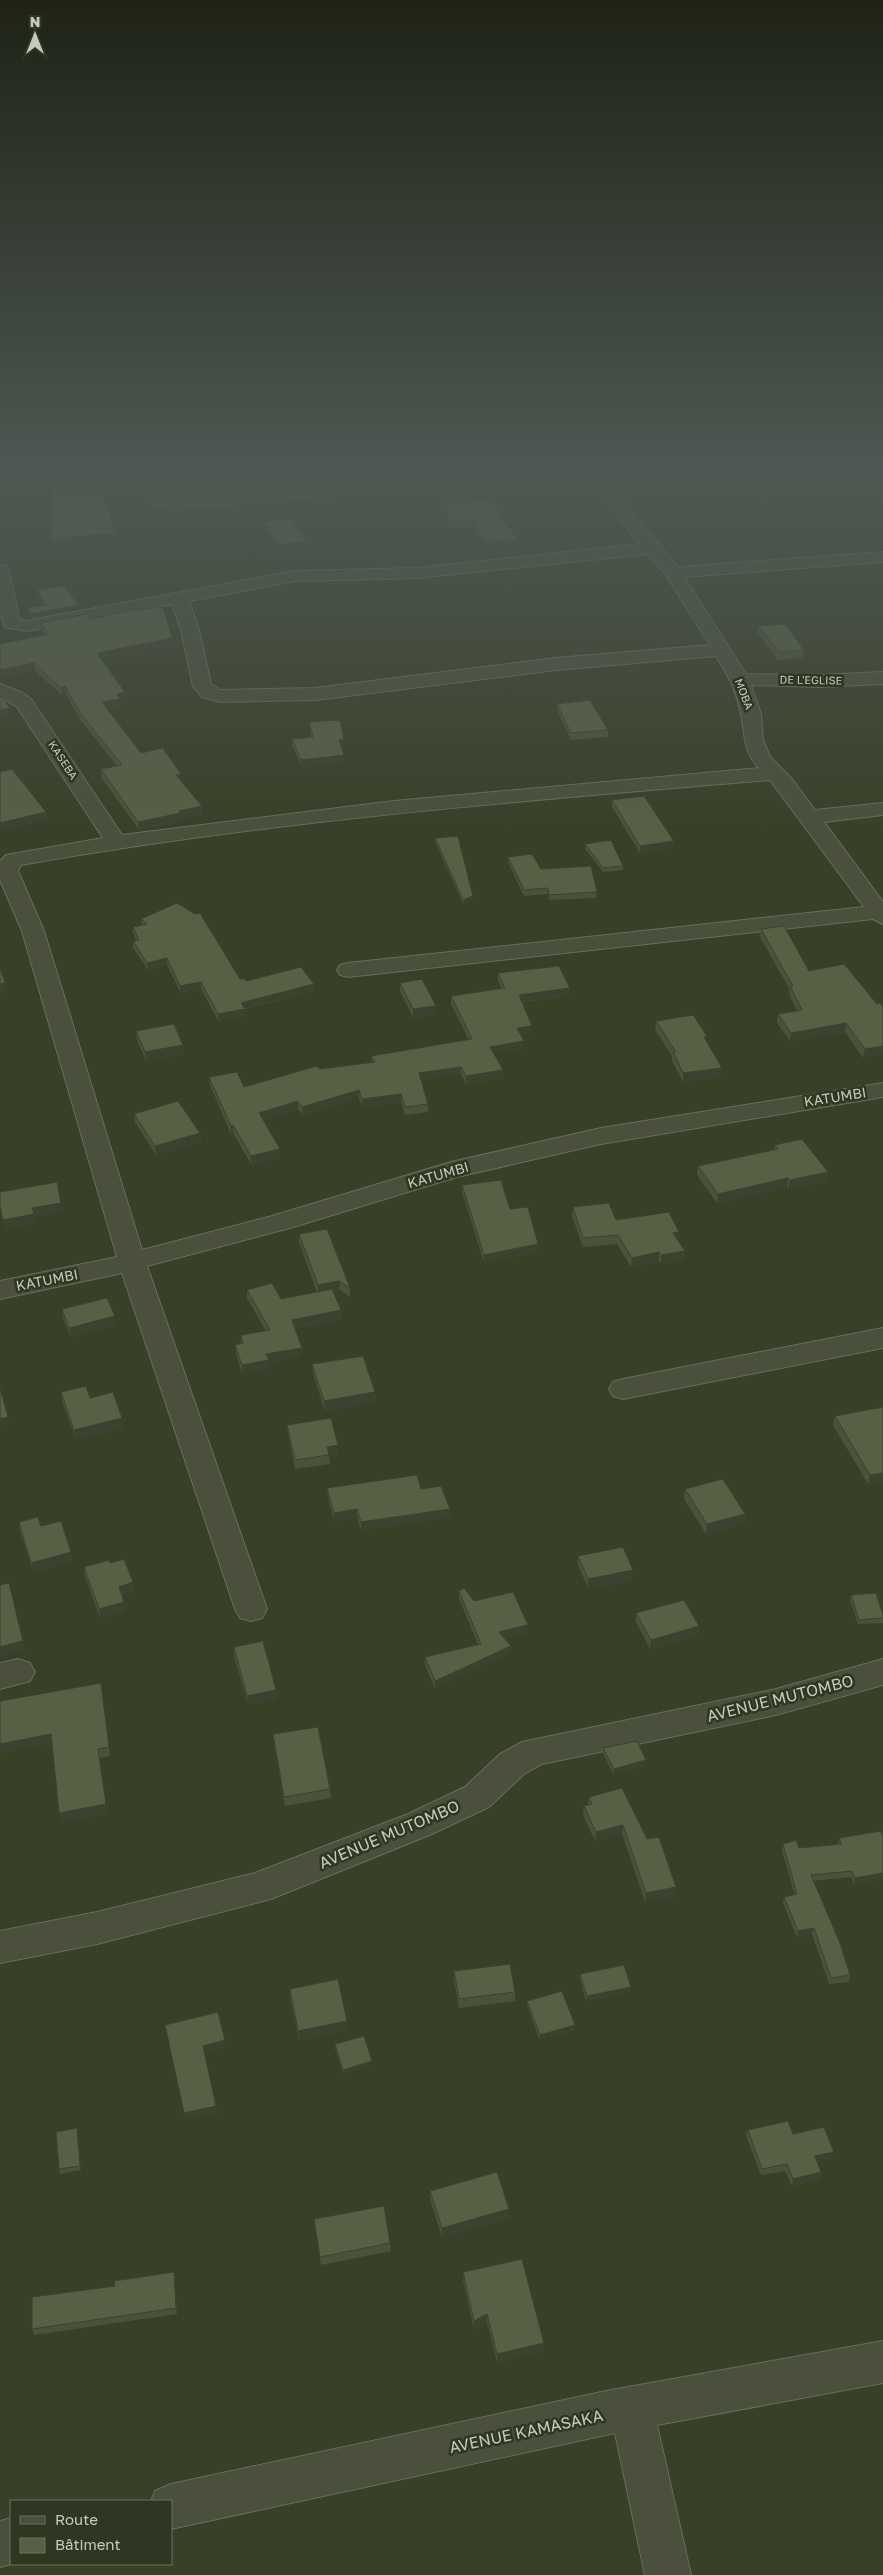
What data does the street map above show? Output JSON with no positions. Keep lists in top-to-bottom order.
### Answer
{
  "streets": {
    "street": [
      "DE L'EGLISE",
      "MOBA",
      "KASEBA",
      "KATUMBI",
      "AVENUE MUTOMBO",
      "AVENUE KAMASAKA"
    ]
  },
  "crossings": [
    ["DE L'EGLISE", "MOBA"]
  ],
  "legend": ["Route", "Bâtiment"],
  "north": "top"
}
